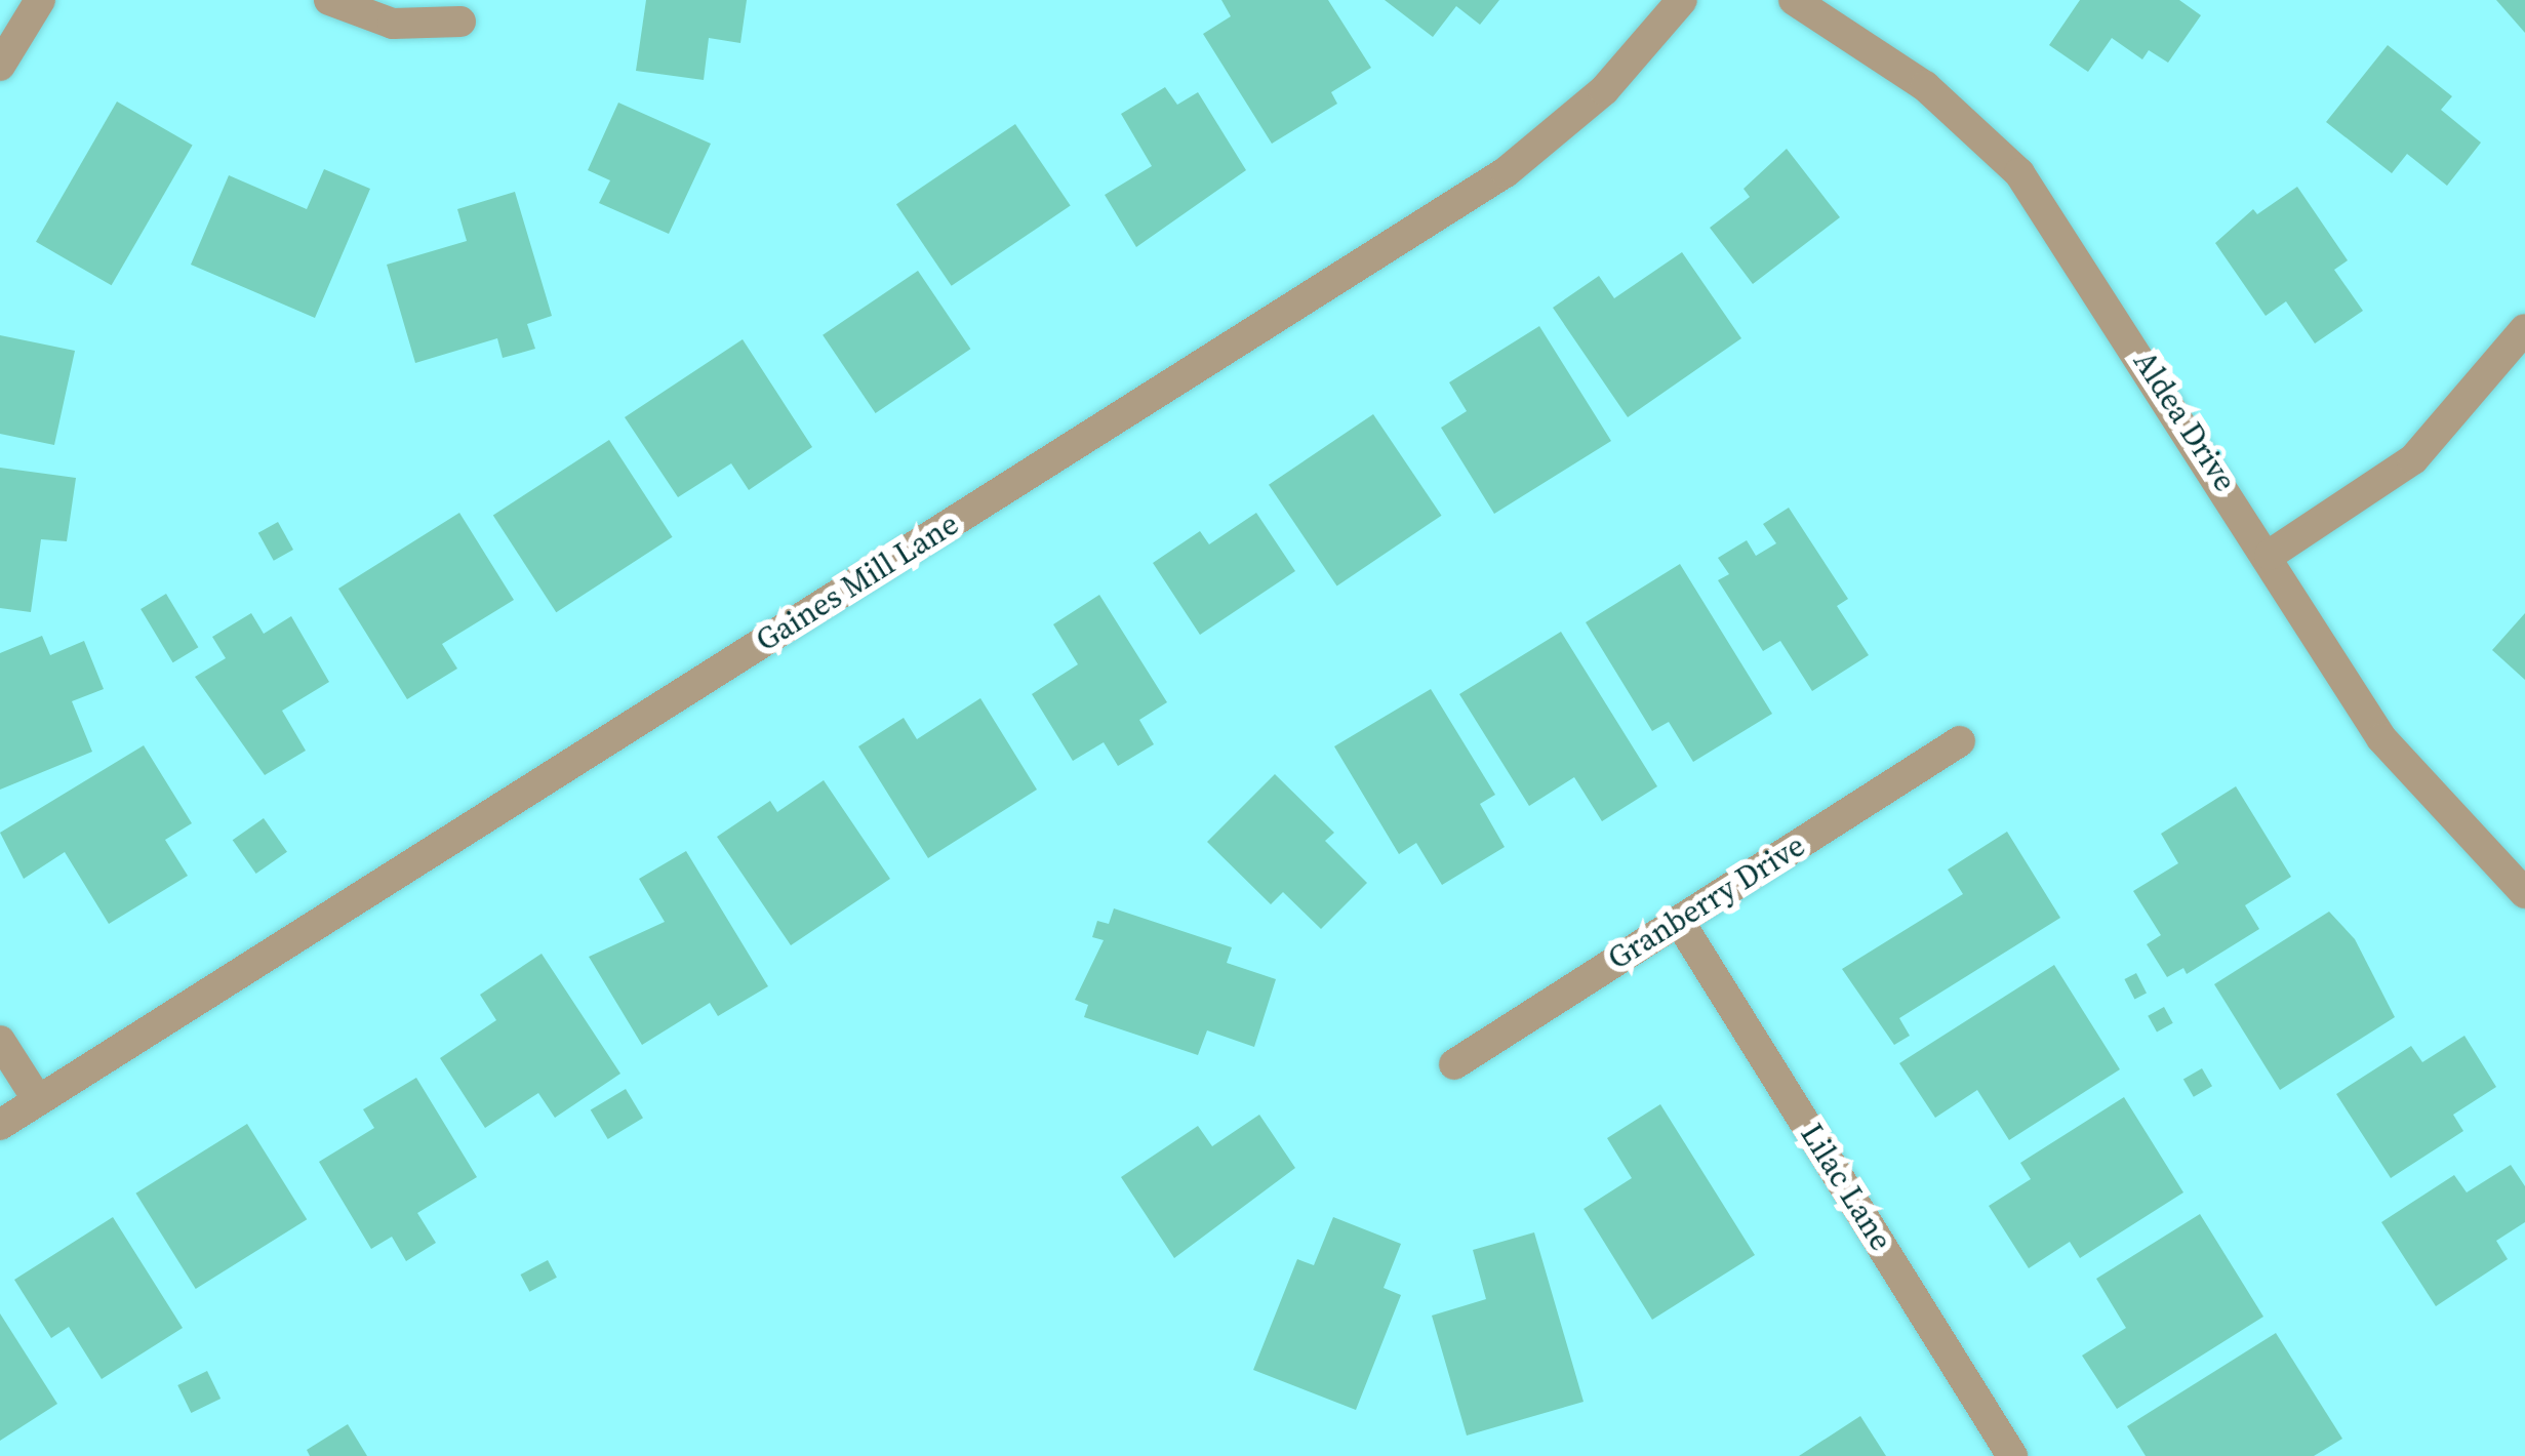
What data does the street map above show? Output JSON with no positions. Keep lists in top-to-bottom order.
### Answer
{
  "streets": {
    "street": [
      "Aldea Drive",
      "Gaines Mill Lane",
      "Granberry Drive",
      "Lilac Lane"
    ]
  },
  "crossings": [
    ["Granberry Drive", "Lilac Lane"]
  ]
}
